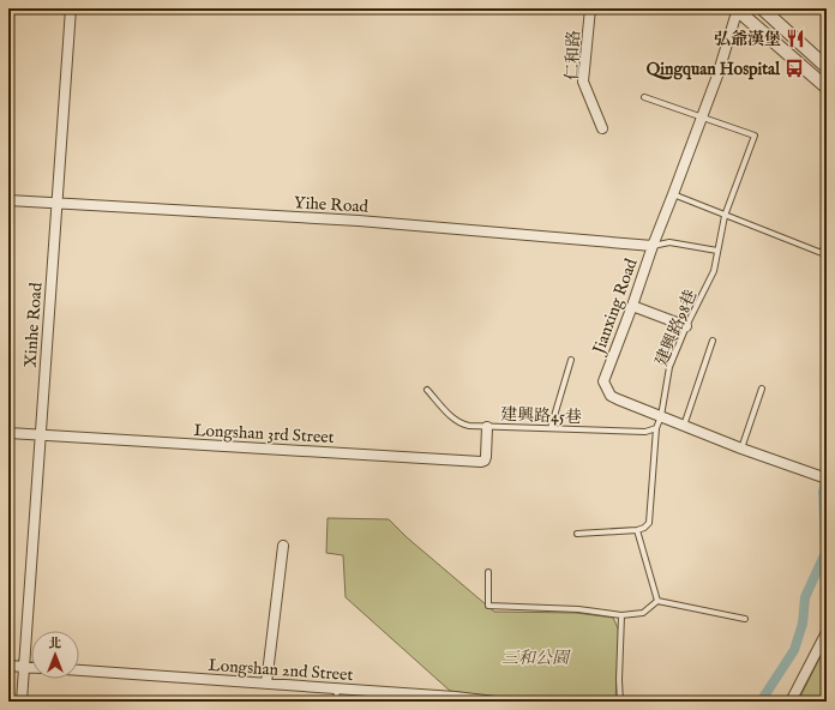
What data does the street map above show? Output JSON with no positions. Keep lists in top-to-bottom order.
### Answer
{
  "streets": {
    "street": [
      "仁和路",
      "Yihe Road",
      "Jianxing Road",
      "Xinhe Road",
      "Longshan 3rd Street",
      "Longshan 2nd Street"
    ],
    "lane": ["建興路98巷", "建興路45巷"]
  },
  "crossings": [
    ["Yihe Road", "Jianxing Road"],
    ["Yihe Road", "Xinhe Road"],
    ["Jianxing Road", "建興路98巷"],
    ["Xinhe Road", "Longshan 3rd Street"],
    ["建興路45巷", "Longshan 3rd Street"]
  ],
  "parks": ["三和公園"],
  "places": {
    "restaurant": ["弘爺漢堡"],
    "bus stop": ["Qingquan Hospital"]
  },
  "north": "top"
}
